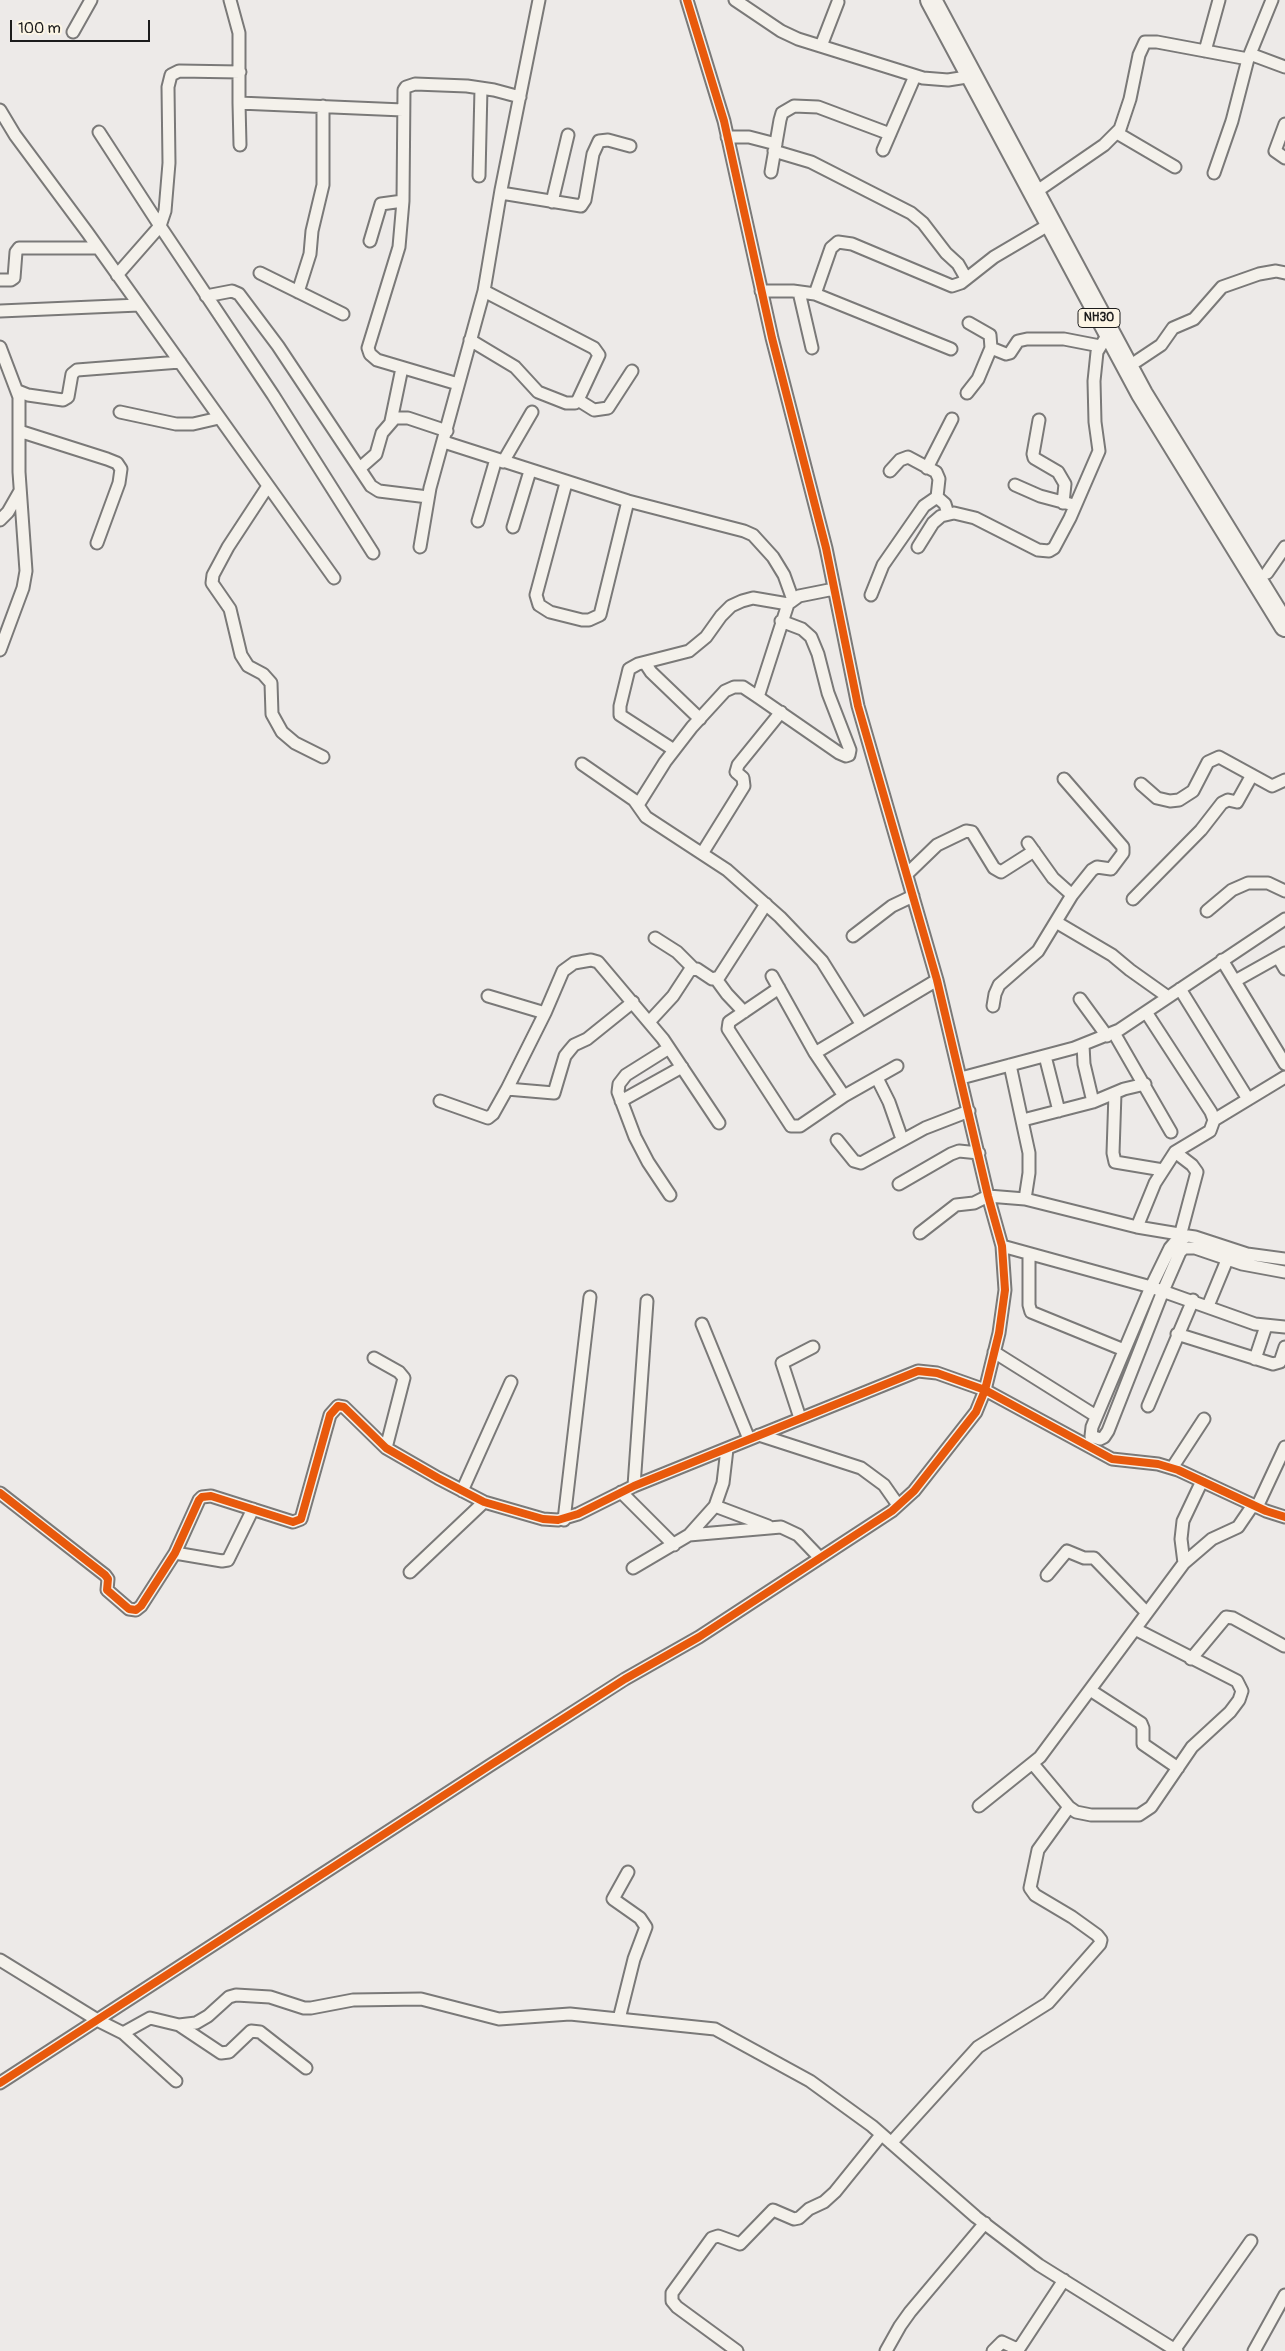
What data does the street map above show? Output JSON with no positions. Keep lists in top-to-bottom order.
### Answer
{
  "streets": {
    "highway": ["NH30"]
  },
  "scale_bar": "100 m"
}
